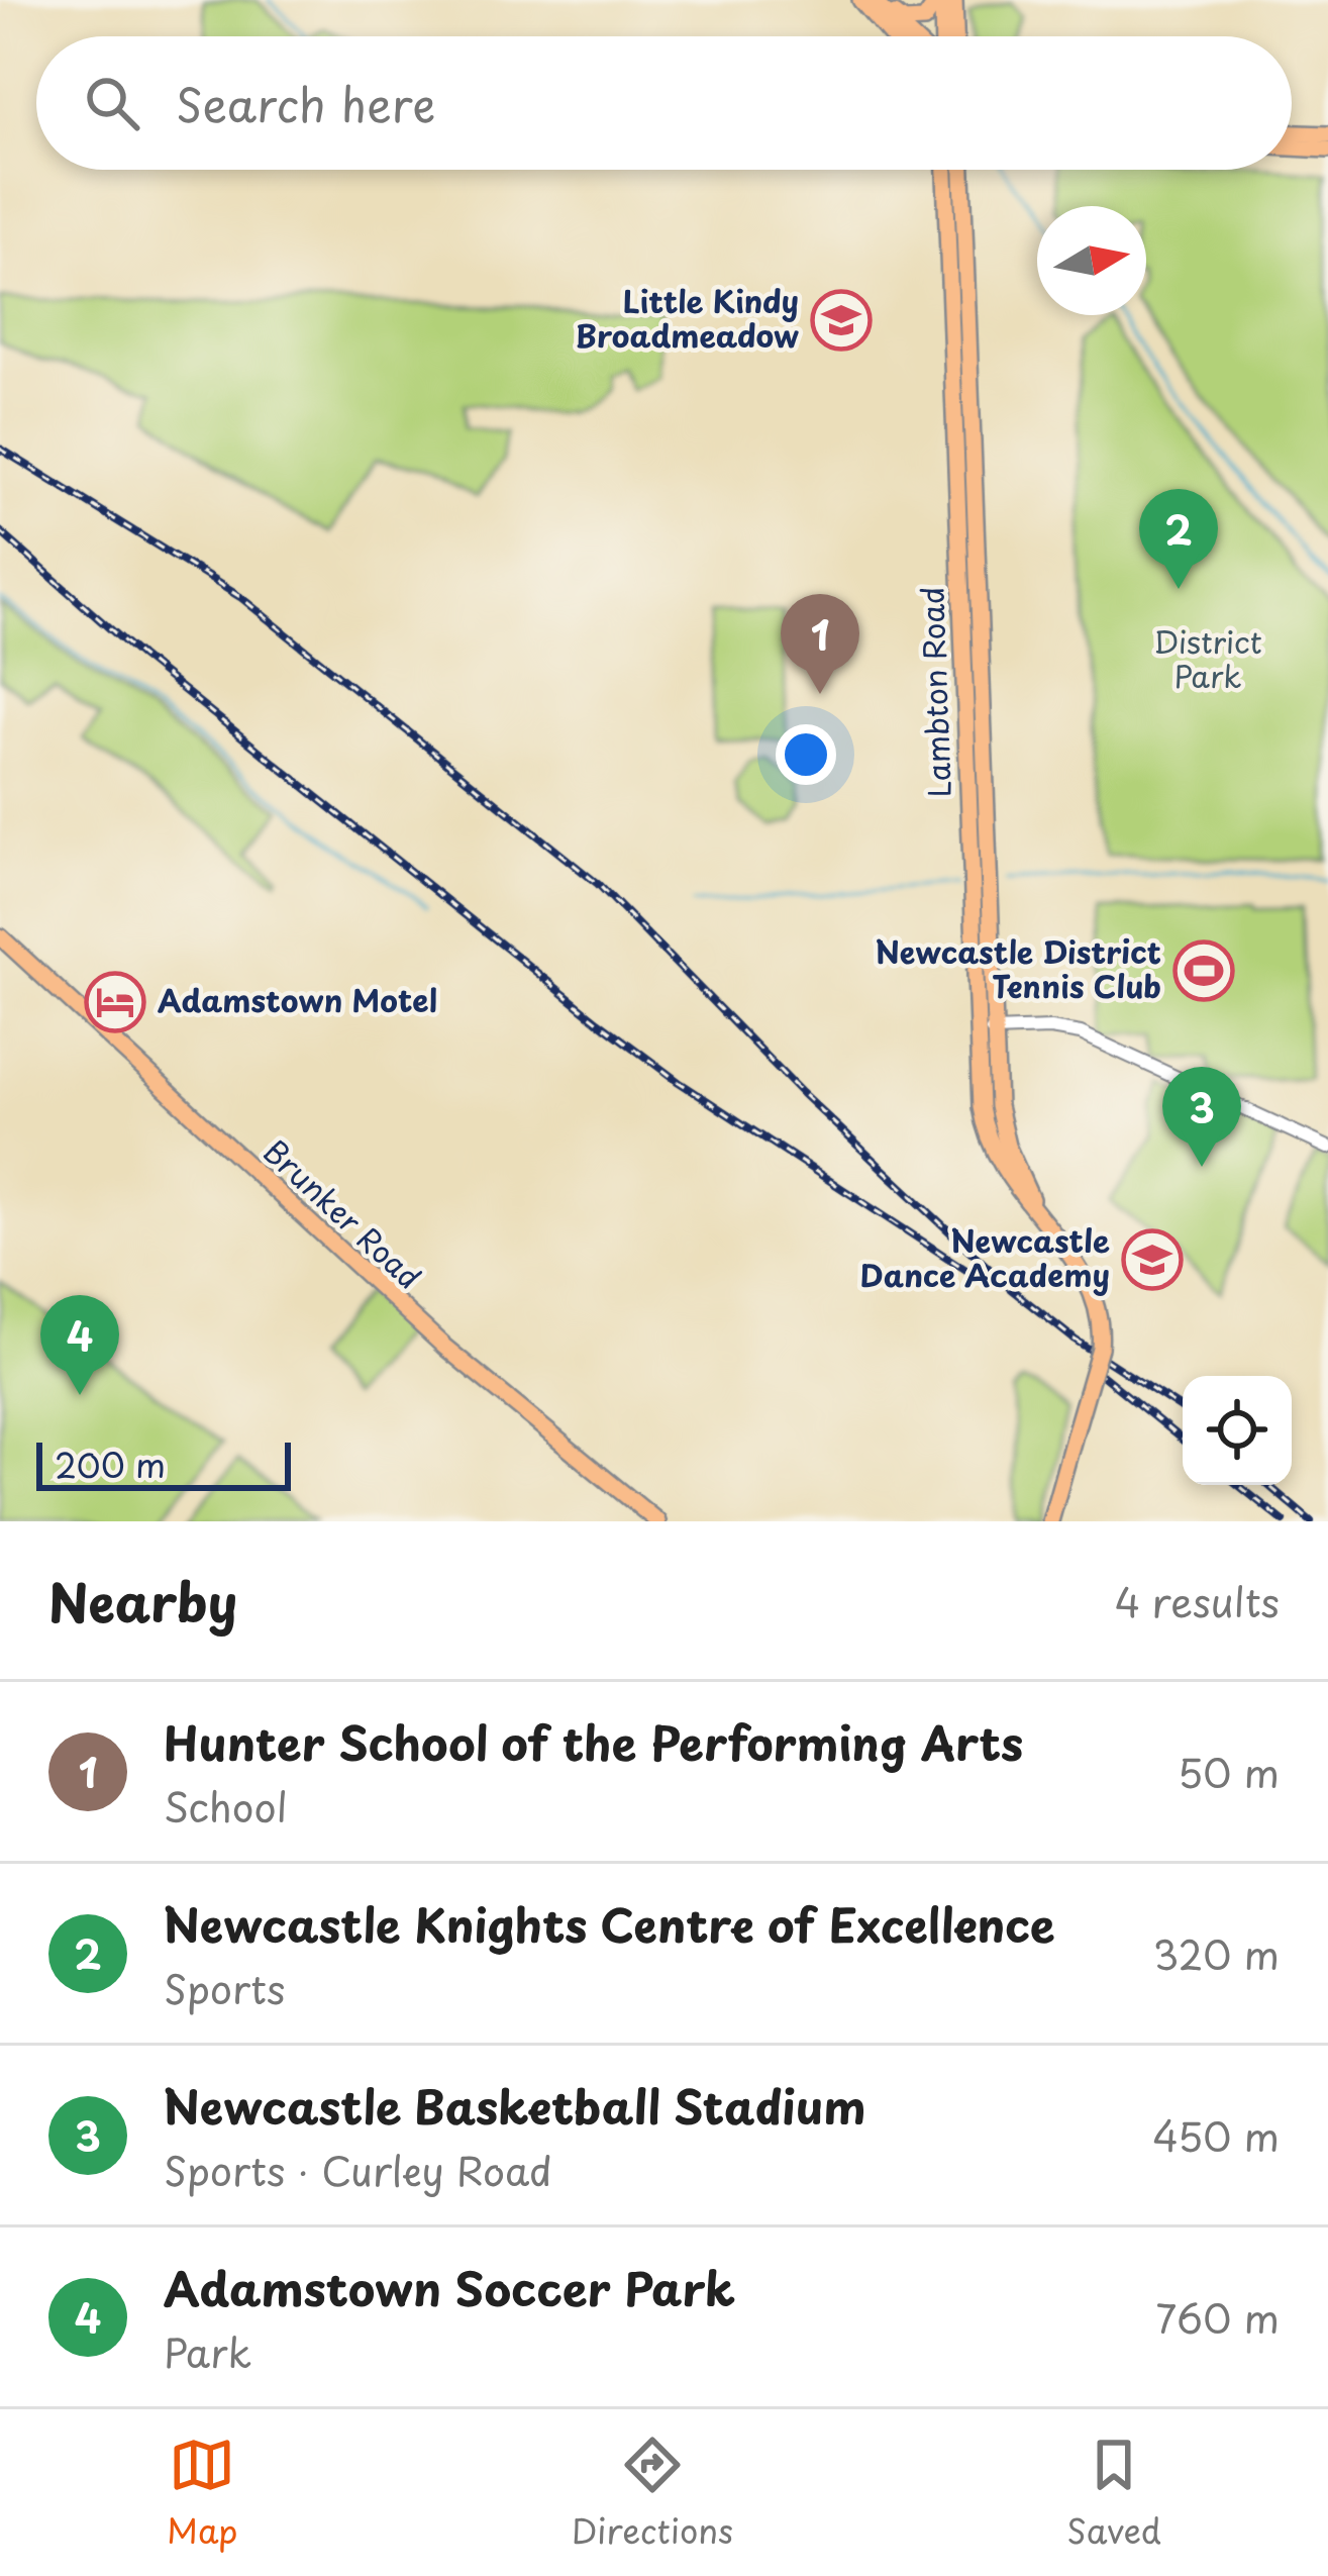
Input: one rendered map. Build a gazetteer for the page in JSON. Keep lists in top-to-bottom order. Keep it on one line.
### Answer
{"streets":{"main road":["Lambton Road","Brunker Road"]},"parks":["District Park"],"places":{"school or university":["Little Kindy Broadmeadow","Newcastle Dance Academy"],"sports":["Newcastle District Tennis Club"],"hotel":["Adamstown Motel"]},"scale_bar":"200 m","north":"right","page":{"search":"Search here","pins":["2","1","3","4"],"scale":"200 m","heading":["Nearby","4 results"],"list":[{"mark":"1","name":"Hunter School of the Performing Arts","note":"School","value":"50 m"},{"mark":"2","name":"Newcastle Knights Centre of Excellence","note":"Sports","value":"320 m"},{"mark":"3","name":"Newcastle Basketball Stadium","note":"Sports · Curley Road","value":"450 m"},{"mark":"4","name":"Adamstown Soccer Park","note":"Park","value":"760 m"}],"nav":["Map","Directions","Saved"]}}
